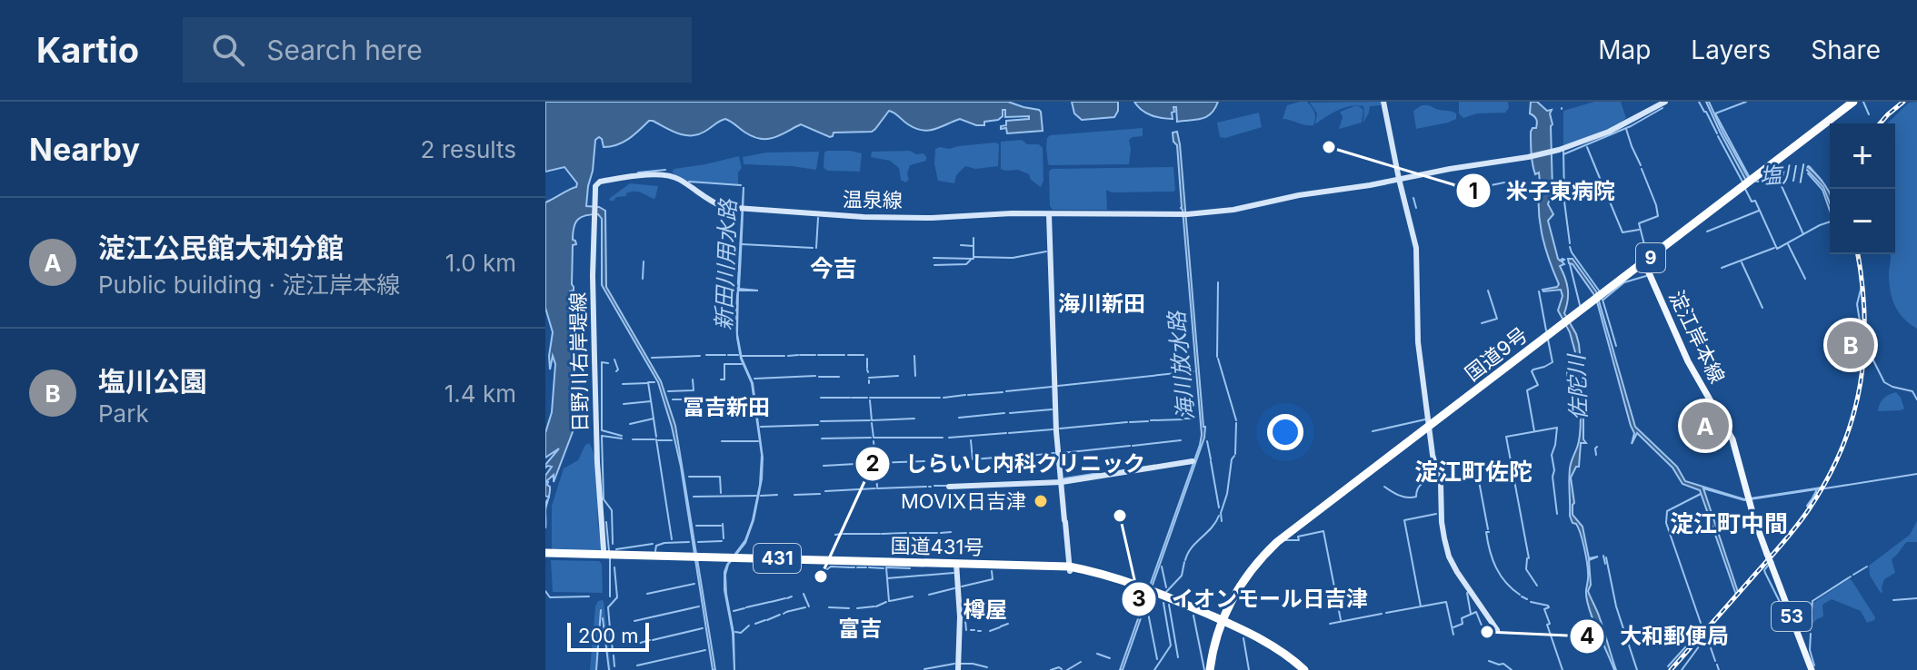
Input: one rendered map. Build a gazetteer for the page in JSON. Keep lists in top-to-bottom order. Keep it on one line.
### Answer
{"streets":{"highway":["9","国道9号","国道431号","431"],"main road":["淀江岸本線","53"],"street":["温泉線","日野川右岸堤線"]},"crossings":[["温泉線","日野川右岸堤線"],["淀江岸本線","国道9号"],["国道9号","国道431号"],["日野川右岸堤線","国道431号"]],"districts":["今吉","海川新田","冨吉新田","淀江町佐陀","淀江町中間","樽屋","富吉"],"water":["塩川","新田川用水路","海川放水路","佐陀川"],"places":["米子東病院","MOVIX日吉津","イオンモール日吉津","しらいし内科クリニック","大和郵便局"],"scale_bar":"200 m","page":{"header":"Kartio","search":"Search here","nav":["Map","Layers","Share"],"heading":["Nearby","2 results"],"map_buttons":["+","−"],"list":[{"mark":"A","name":"淀江公民館大和分館","note":"Public building · 淀江岸本線","value":"1.0 km"},{"mark":"B","name":"塩川公園","note":"Park","value":"1.4 km"}],"pins":["B","A"],"scale":"200 m"}}
